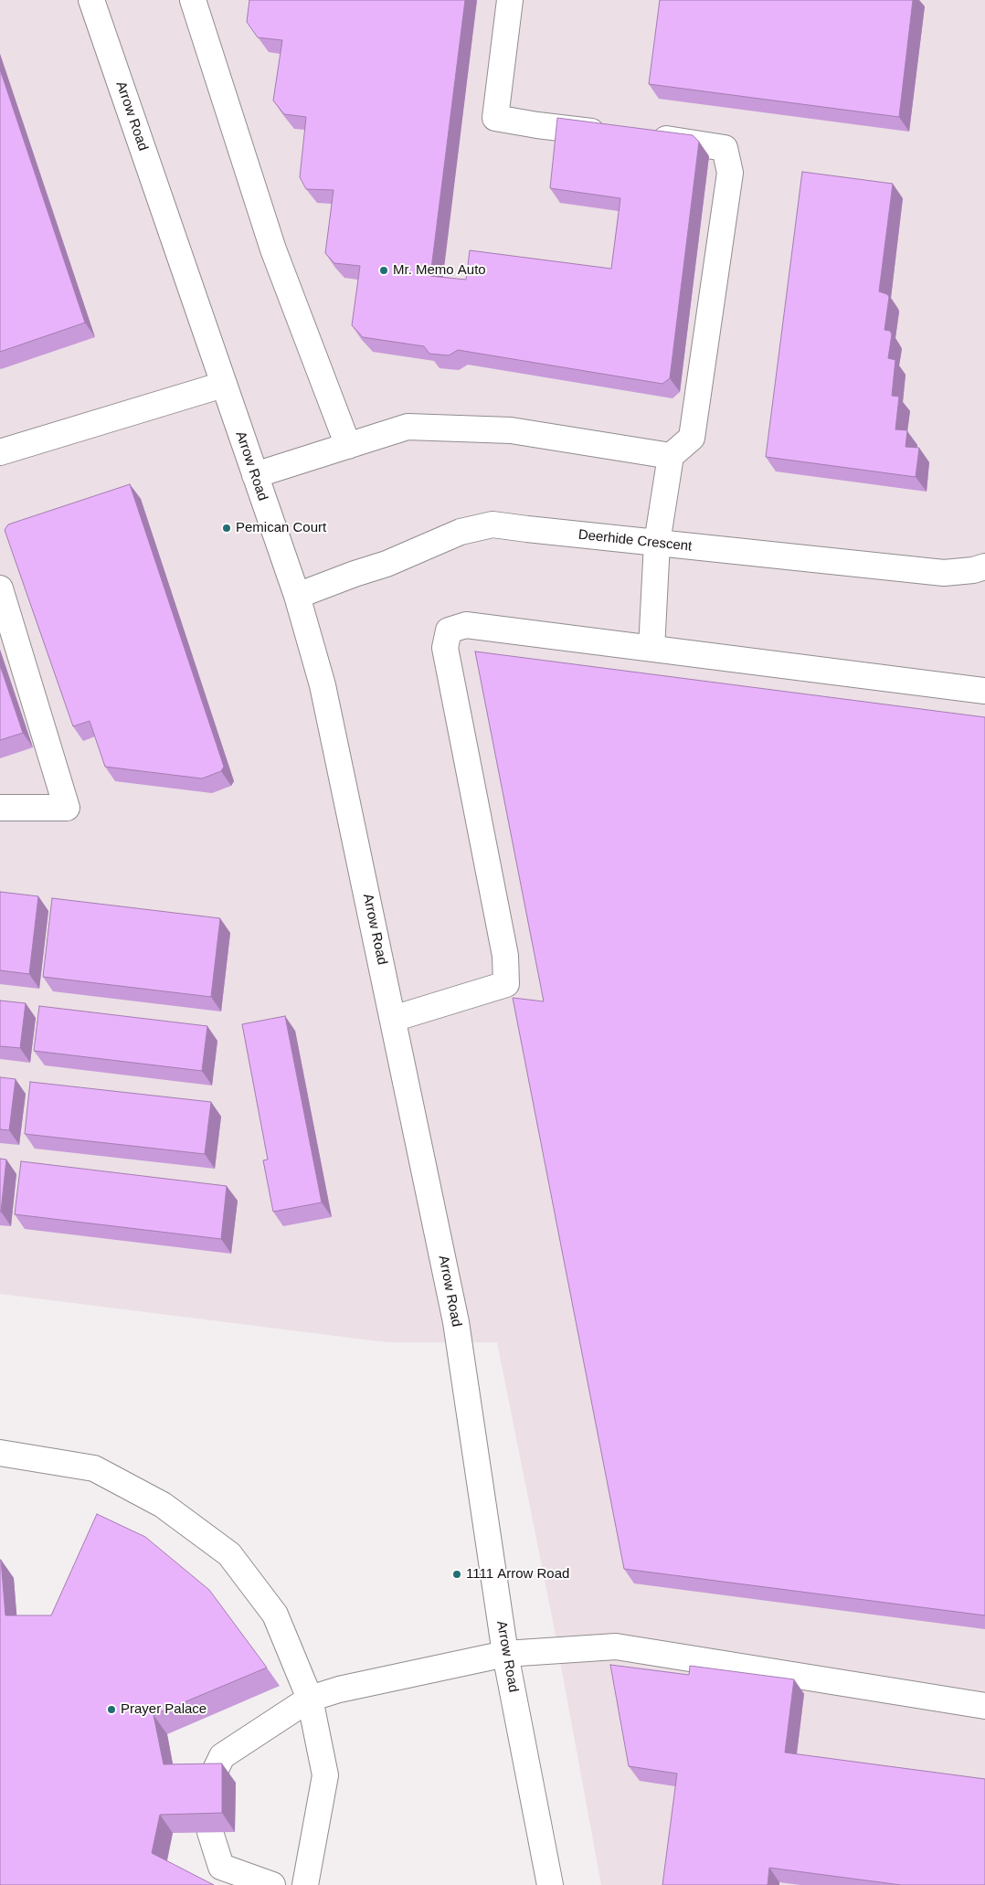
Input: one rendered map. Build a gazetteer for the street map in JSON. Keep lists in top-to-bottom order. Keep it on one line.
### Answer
{"streets":{"street":["Arrow Road","Deerhide Crescent"]},"crossings":[["Arrow Road","Deerhide Crescent"]],"places":["Mr. Memo Auto","Pemican Court","1111 Arrow Road","Prayer Palace"]}
